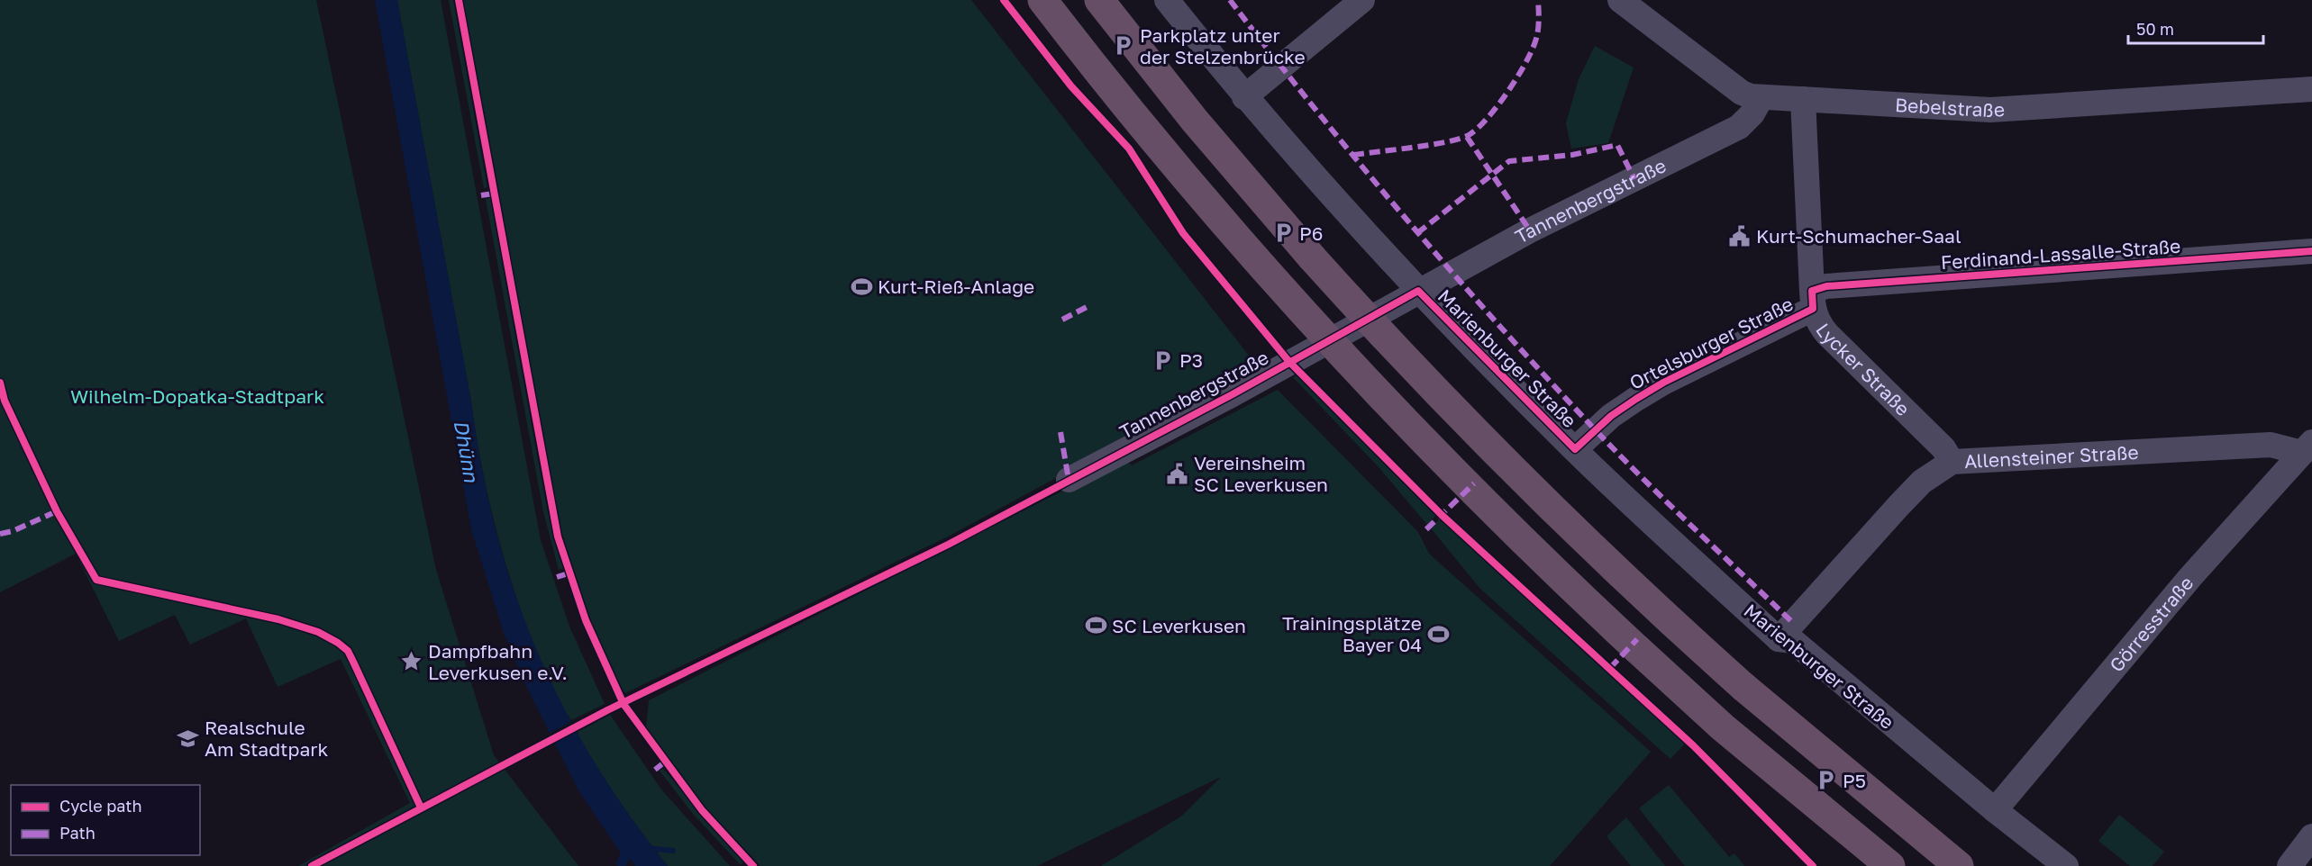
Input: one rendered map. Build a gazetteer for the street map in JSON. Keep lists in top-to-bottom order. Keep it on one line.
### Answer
{"streets":{"street":["Bebelstraße","Tannenbergstraße","Ferdinand-Lassalle-Straße","Ortelsburger Straße","Marienburger Straße","Lycker Straße","Allensteiner Straße","Görresstraße"]},"crossings":[["Bebelstraße","Tannenbergstraße"],["Bebelstraße","Lycker Straße"],["Tannenbergstraße","Marienburger Straße"],["Ferdinand-Lassalle-Straße","Ortelsburger Straße"],["Ferdinand-Lassalle-Straße","Lycker Straße"],["Ortelsburger Straße","Marienburger Straße"],["Ortelsburger Straße","Lycker Straße"],["Marienburger Straße","Allensteiner Straße"],["Marienburger Straße","Görresstraße"],["Lycker Straße","Allensteiner Straße"],["Allensteiner Straße","Görresstraße"]],"water":["Dhünn"],"parks":["Wilhelm-Dopatka-Stadtpark"],"places":{"parking":["Parkplatz unter der Stelzenbrücke","P6","P3","P5"],"public building":["Kurt-Schumacher-Saal","Vereinsheim SC Leverkusen"],"sports":["Kurt-Rieß-Anlage","SC Leverkusen","Trainingsplätze Bayer 04"],"place":["Dampfbahn Leverkusen e.V."],"school or university":["Realschule Am Stadtpark"]},"legend":["Cycle path","Path"],"scale_bar":"50 m"}
